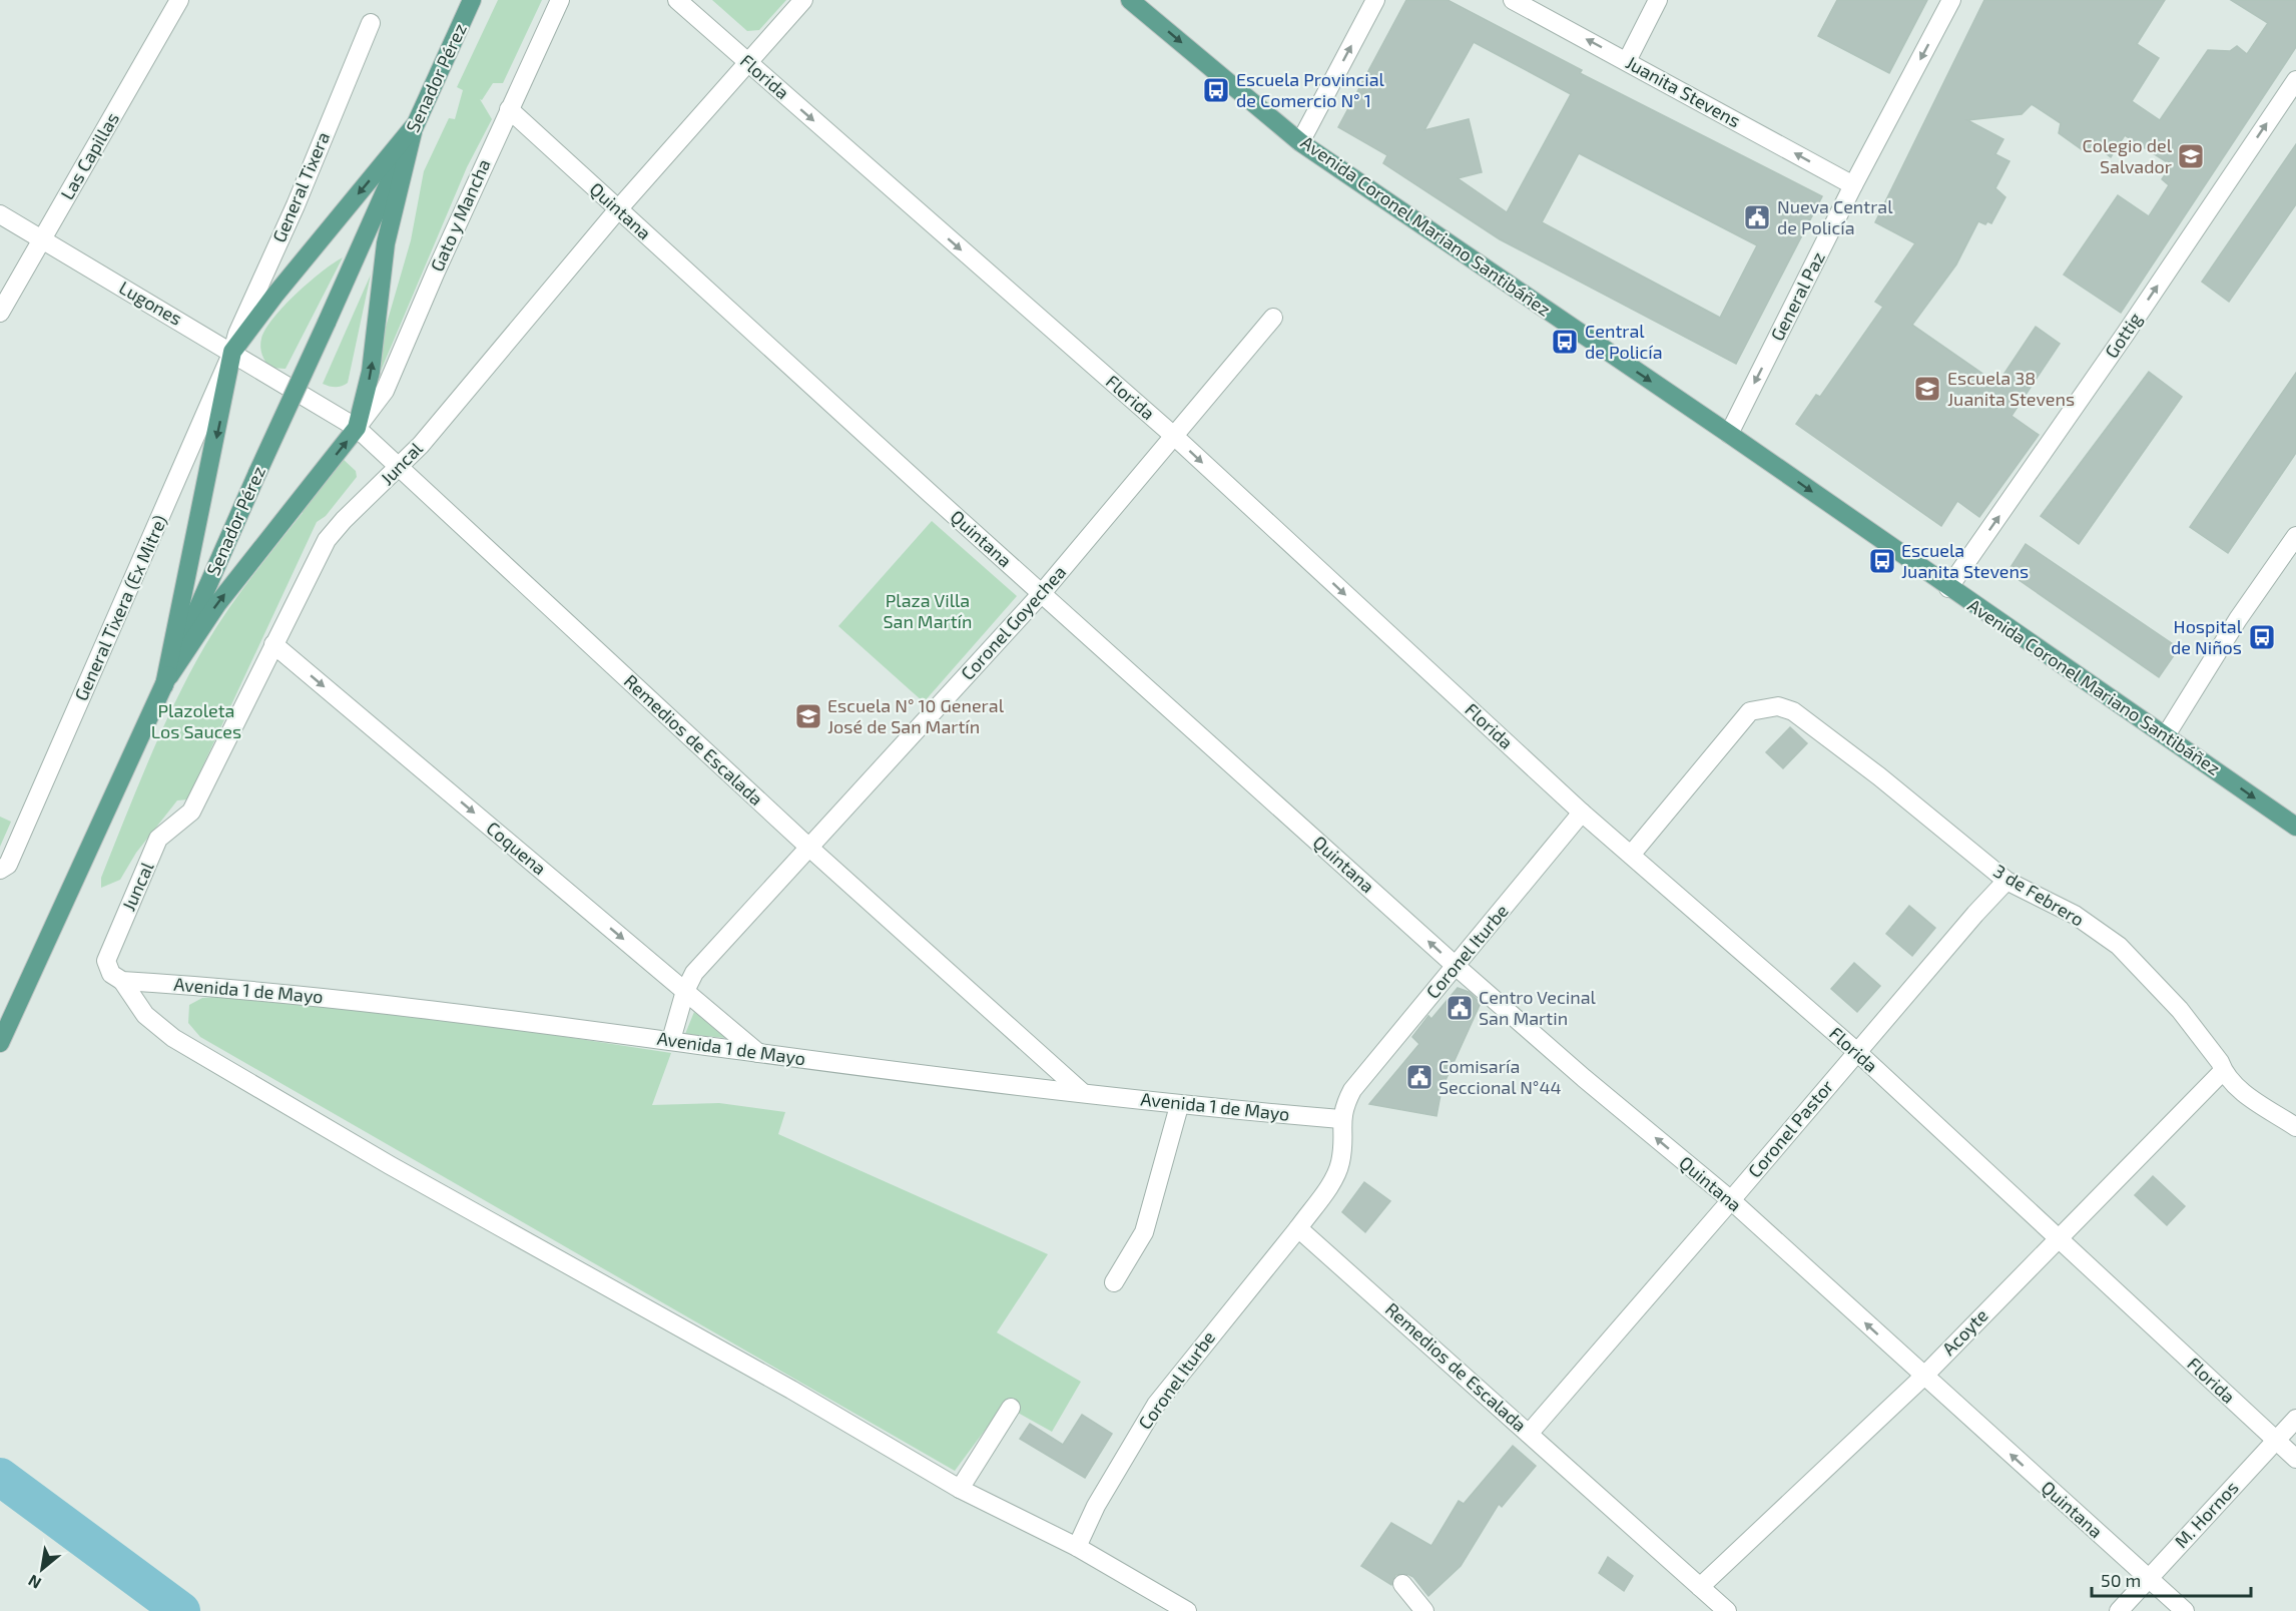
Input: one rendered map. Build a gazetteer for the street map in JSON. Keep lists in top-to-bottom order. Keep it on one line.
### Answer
{"streets":{"main road":["Senador Pérez","Avenida Coronel Mariano Santibáñez"],"street":["Florida","Juanita Stevens","Las Capillas","General Tixera","Quintana","Gato y Mancha","General Paz","Lugones","Gottig","Juncal","General Tixera (Ex Mitre)","Coronel Goyechea","Remedios de Escalada","Coquena","3 de Febrero","Coronel Iturbe","Avenida 1 de Mayo","Coronel Pastor","Acoyte","M. Hornos"]},"crossings":[["Florida","Juncal"],["Florida","Coronel Goyechea"],["Florida","3 de Febrero"],["Florida","Coronel Iturbe"],["Florida","Coronel Pastor"],["Florida","Acoyte"],["Florida","M. Hornos"],["Juanita Stevens","General Paz"],["Las Capillas","Lugones"],["General Tixera","Lugones"],["General Tixera","General Tixera (Ex Mitre)"],["Quintana","Gato y Mancha"],["Quintana","Juncal"],["Quintana","Coronel Goyechea"],["Quintana","Coronel Iturbe"],["Quintana","Coronel Pastor"],["Quintana","Acoyte"],["Quintana","M. Hornos"],["Gato y Mancha","Remedios de Escalada"],["Avenida Coronel Mariano Santibáñez","General Paz"],["Avenida Coronel Mariano Santibáñez","Gottig"],["Lugones","General Tixera (Ex Mitre)"],["Lugones","Remedios de Escalada"],["Juncal","Remedios de Escalada"],["Juncal","Coquena"],["Juncal","Avenida 1 de Mayo"],["Coronel Goyechea","Remedios de Escalada"],["Coronel Goyechea","Coquena"],["Coronel Goyechea","Avenida 1 de Mayo"],["Remedios de Escalada","Coronel Iturbe"],["Remedios de Escalada","Avenida 1 de Mayo"],["Remedios de Escalada","Coronel Pastor"],["Remedios de Escalada","Acoyte"],["Coquena","Avenida 1 de Mayo"],["3 de Febrero","Coronel Pastor"],["3 de Febrero","Acoyte"],["Coronel Iturbe","Avenida 1 de Mayo"]],"one_way":["Florida","Juanita Stevens","Quintana","Avenida Coronel Mariano Santibáñez","General Paz","Gottig","Coquena"],"parks":["Plaza Villa San Martín","Plazoleta Los Sauces"],"places":{"bus stop":["Escuela Provincial de Comercio N° 1","Central de Policía","Escuela Juanita Stevens","Hospital de Niños"],"school or university":["Colegio del Salvador","Escuela 38 Juanita Stevens","Escuela N° 10 General José de San Martín"],"public building":["Nueva Central de Policía","Centro Vecinal San Martin","Comisaría Seccional N°44"]},"scale_bar":"50 m","north":"bottom left"}
